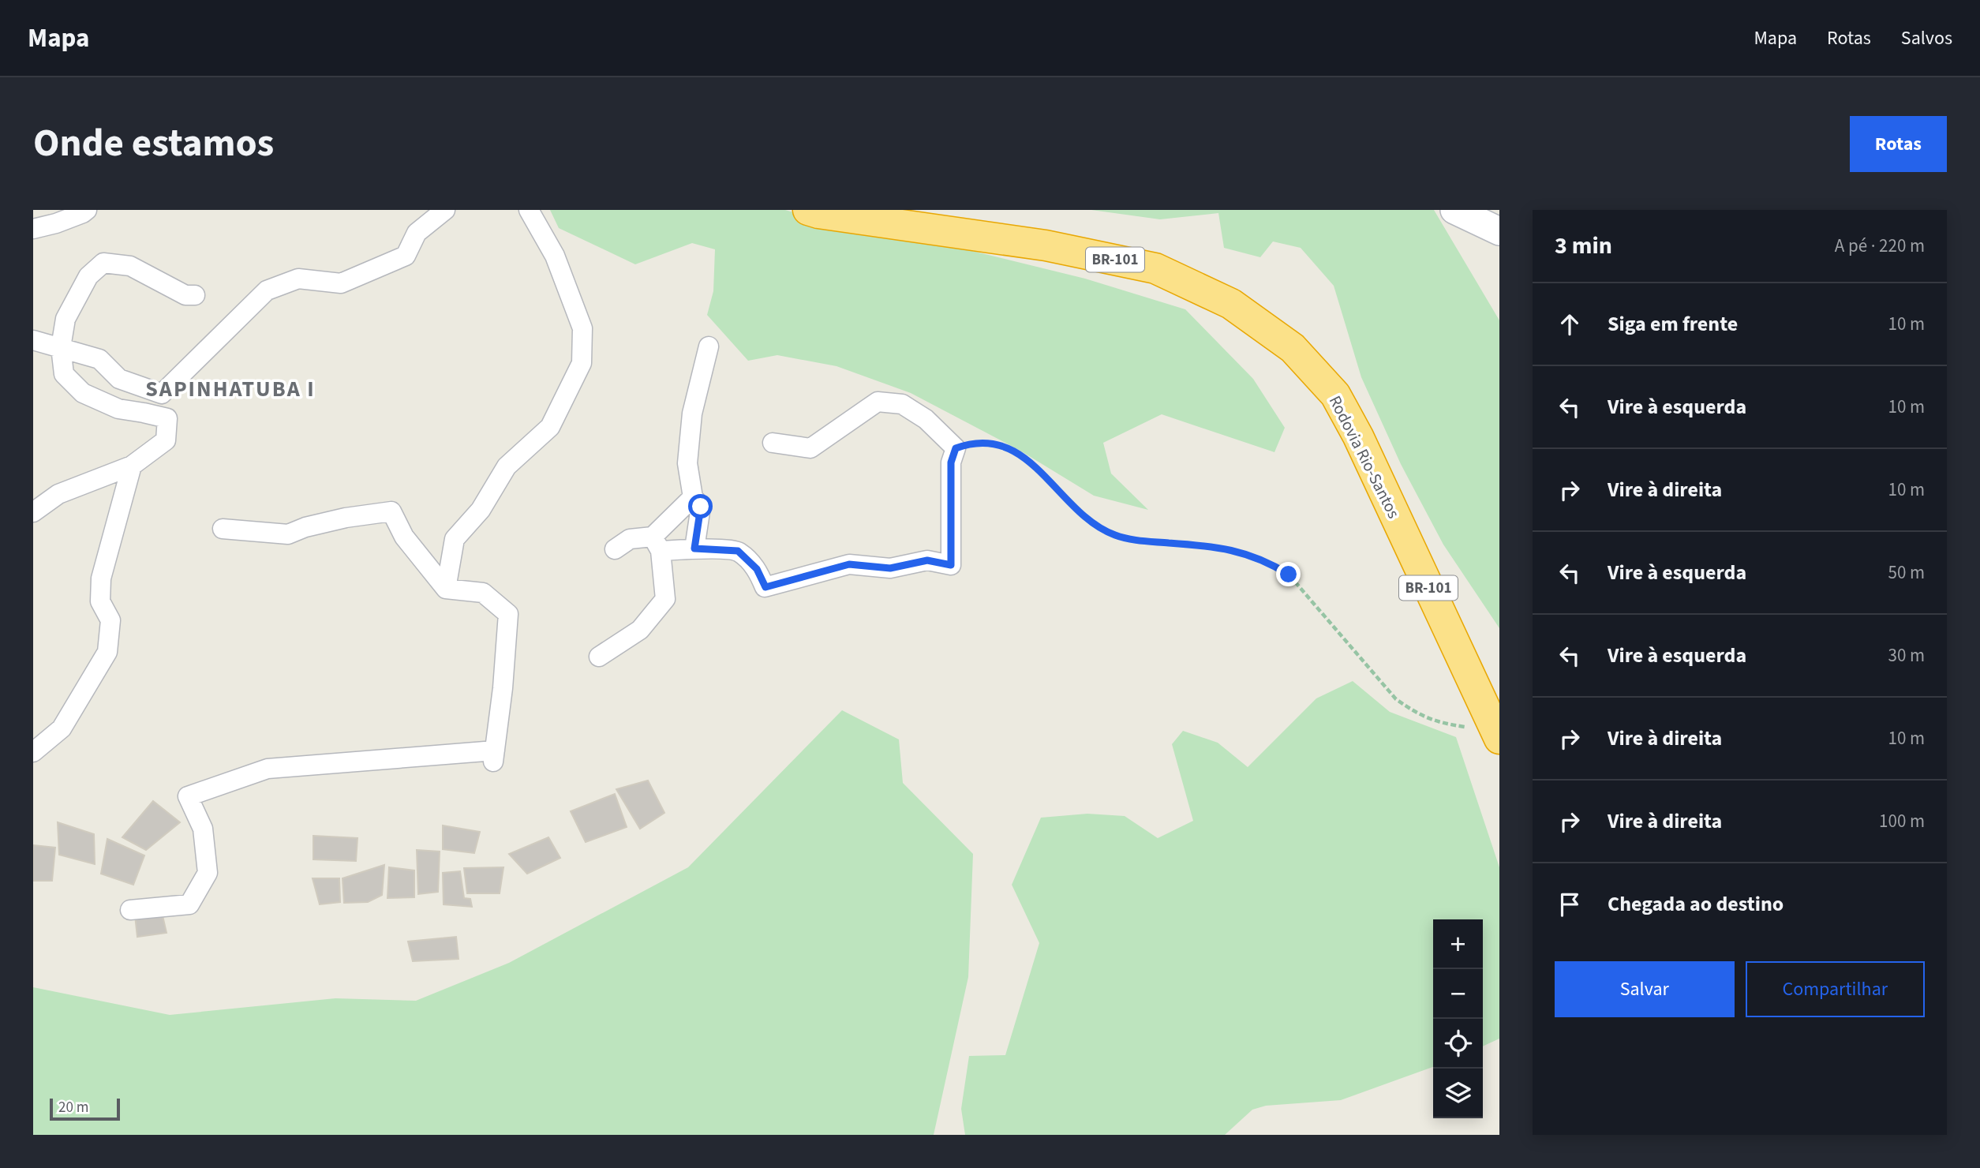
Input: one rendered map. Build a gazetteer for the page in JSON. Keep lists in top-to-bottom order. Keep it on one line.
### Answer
{"streets":{"highway":["BR-101","Rodovia Rio-Santos"]},"districts":["SAPINHATUBA I"],"scale_bar":"20 m","page":{"header":"Mapa","nav":["Mapa","Rotas","Salvos"],"title":"Onde estamos","buttons":["Rotas",["Salvar","Compartilhar"]],"heading":["3 min","A pé · 220 m"],"list":[["Siga em frente","10 m"],["Vire à esquerda","10 m"],["Vire à direita","10 m"],["Vire à esquerda","50 m"],["Vire à esquerda","30 m"],["Vire à direita","10 m"],["Vire à direita","100 m"],"Chegada ao destino"],"map_buttons":["+","−"],"scale":"20 m"}}
